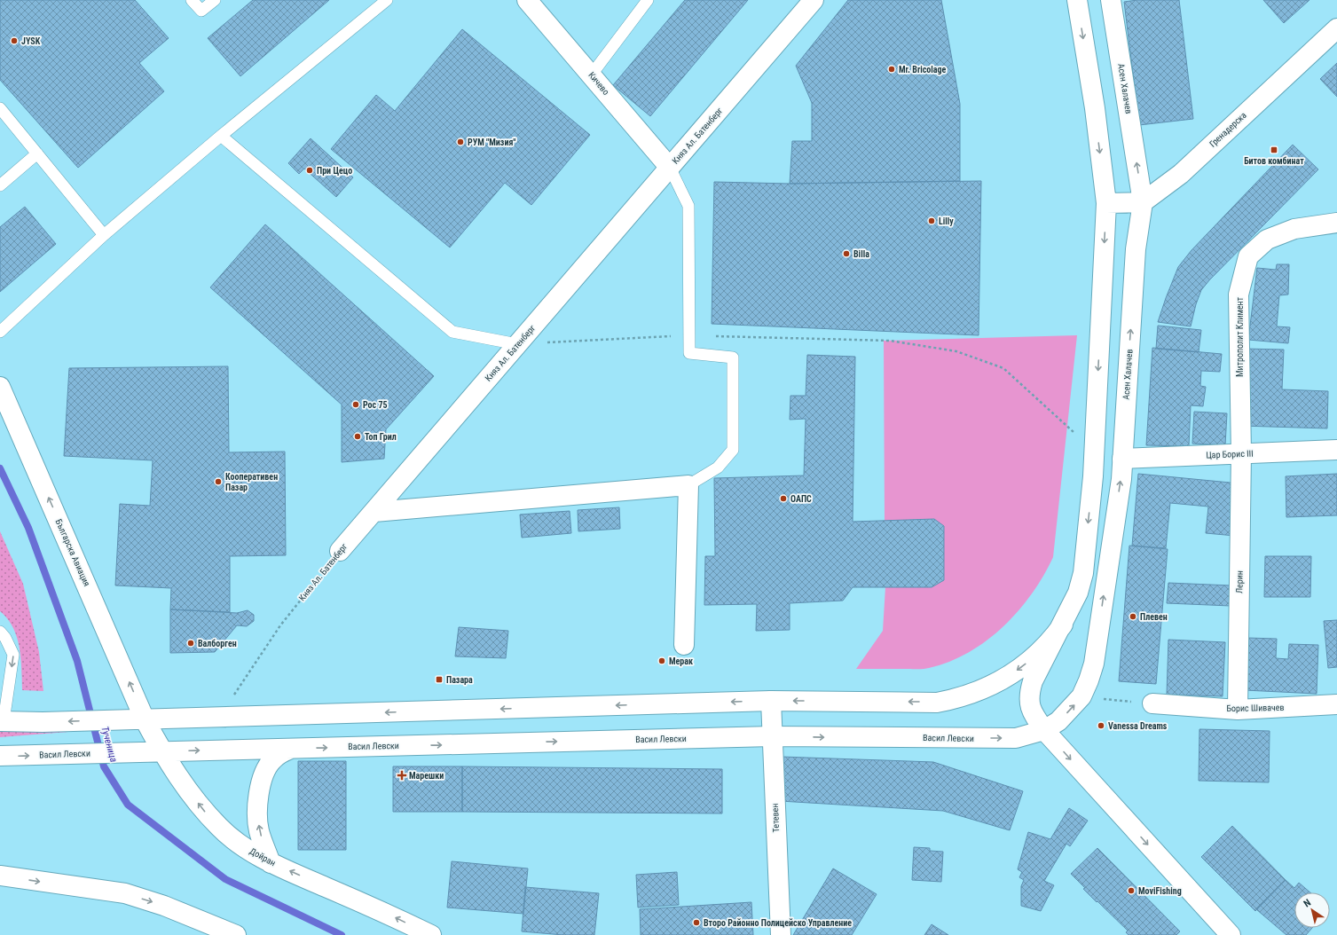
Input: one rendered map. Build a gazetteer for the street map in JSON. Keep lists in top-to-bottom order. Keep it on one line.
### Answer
{"streets":{"street":["Кичево","Асен Халачев","Гренадерска","Княз Ал. Батенберг","Митрополит Климент","Цар Борис III","Българска Авиация","Лерин","Борис Шивачев","Васил Левски","Тетевен","Дойран"]},"crossings":[["Кичево","Княз Ал. Батенберг"],["Асен Халачев","Гренадерска"],["Асен Халачев","Цар Борис III"],["Асен Халачев","Васил Левски"],["Митрополит Климент","Цар Борис III"],["Митрополит Климент","Лерин"],["Цар Борис III","Лерин"],["Българска Авиация","Дойран"],["Лерин","Борис Шивачев"],["Васил Левски","Тетевен"],["Васил Левски","Дойран"]],"one_way":["Българска Авиация"],"water":["Тученица"],"places":{"other":["JYSK","Mr. Bricolage","РУМ \"Мизия\"","При Цецо","Lilly","Billa","Рос 75","Топ Грил","Кооперативен Пазар","ОАПС","Плевен","Валборген","Мерак","Vanessa Dreams","MoviFishing","Второ Районно Полицейско Управление"],"transit":["Битов комбинат","Пазара"],"health":["Марешки"]},"north":"top left"}
